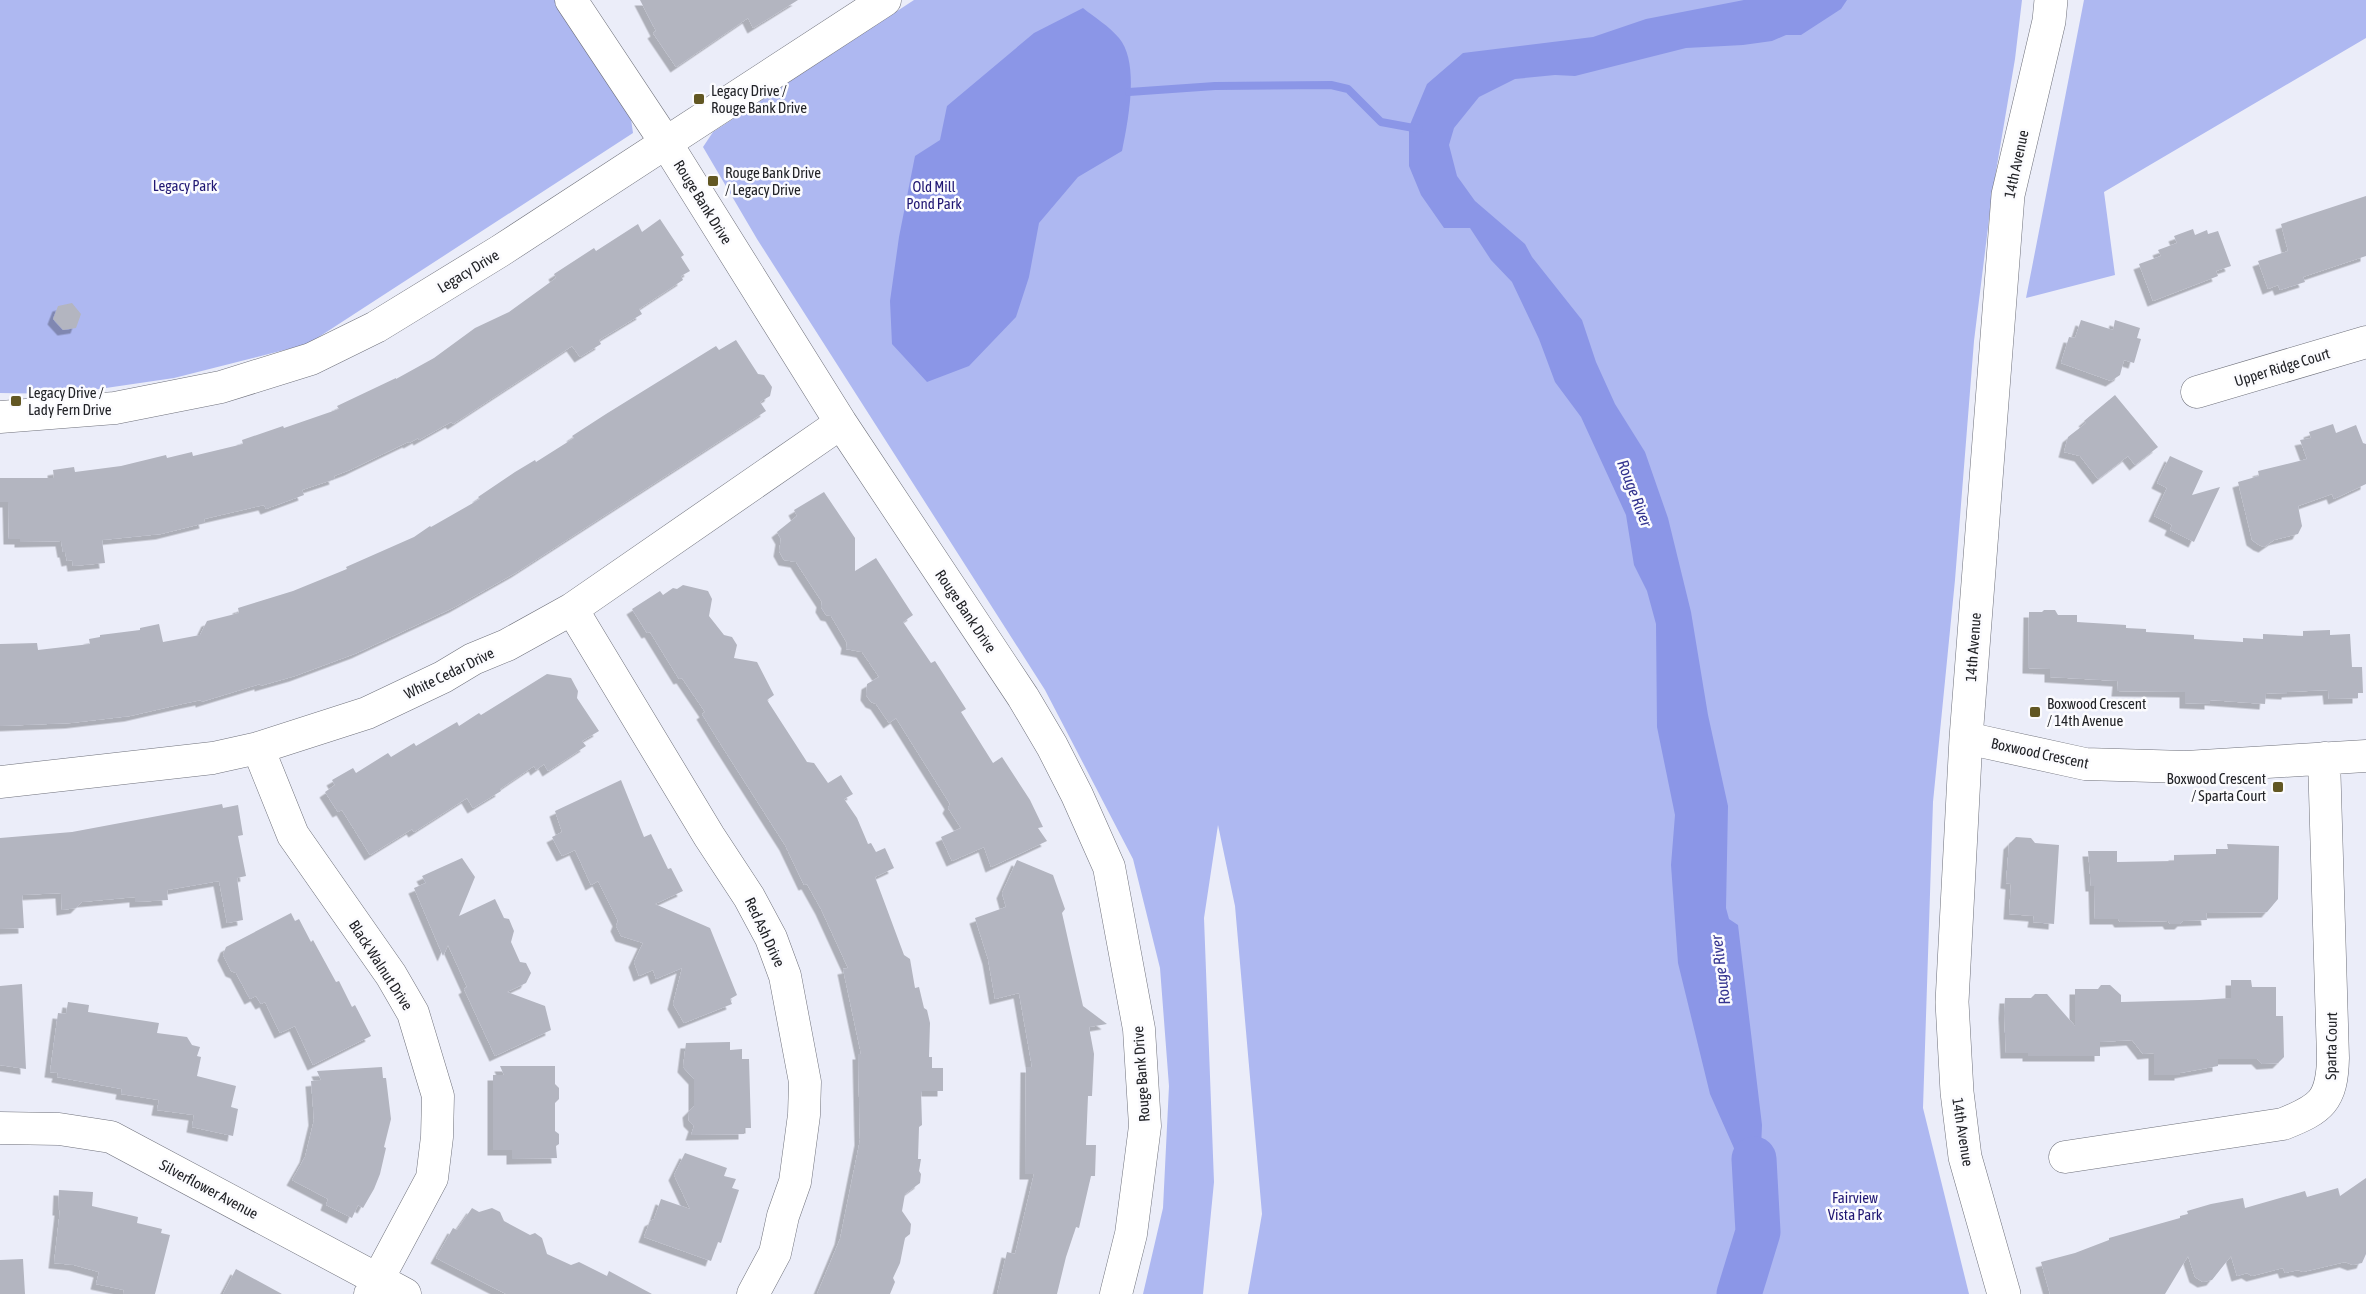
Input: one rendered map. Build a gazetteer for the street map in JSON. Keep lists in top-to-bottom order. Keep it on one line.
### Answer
{"streets":{"main road":["14th Avenue"],"street":["Rouge Bank Drive","Legacy Drive","Upper Ridge Court","White Cedar Drive","Boxwood Crescent","Red Ash Drive","Black Walnut Drive","Sparta Court","Silverflower Avenue"]},"crossings":[["14th Avenue","Boxwood Crescent"],["Rouge Bank Drive","Legacy Drive"],["Rouge Bank Drive","White Cedar Drive"],["White Cedar Drive","Red Ash Drive"],["White Cedar Drive","Black Walnut Drive"],["Boxwood Crescent","Sparta Court"],["Black Walnut Drive","Silverflower Avenue"]],"water":["Rouge River"],"parks":["Legacy Park","Old Mill Pond Park","Fairview Vista Park"],"places":{"transit":["Legacy Drive / Rouge Bank Drive","Rouge Bank Drive / Legacy Drive","Legacy Drive / Lady Fern Drive","Boxwood Crescent / 14th Avenue","Boxwood Crescent / Sparta Court"]}}
